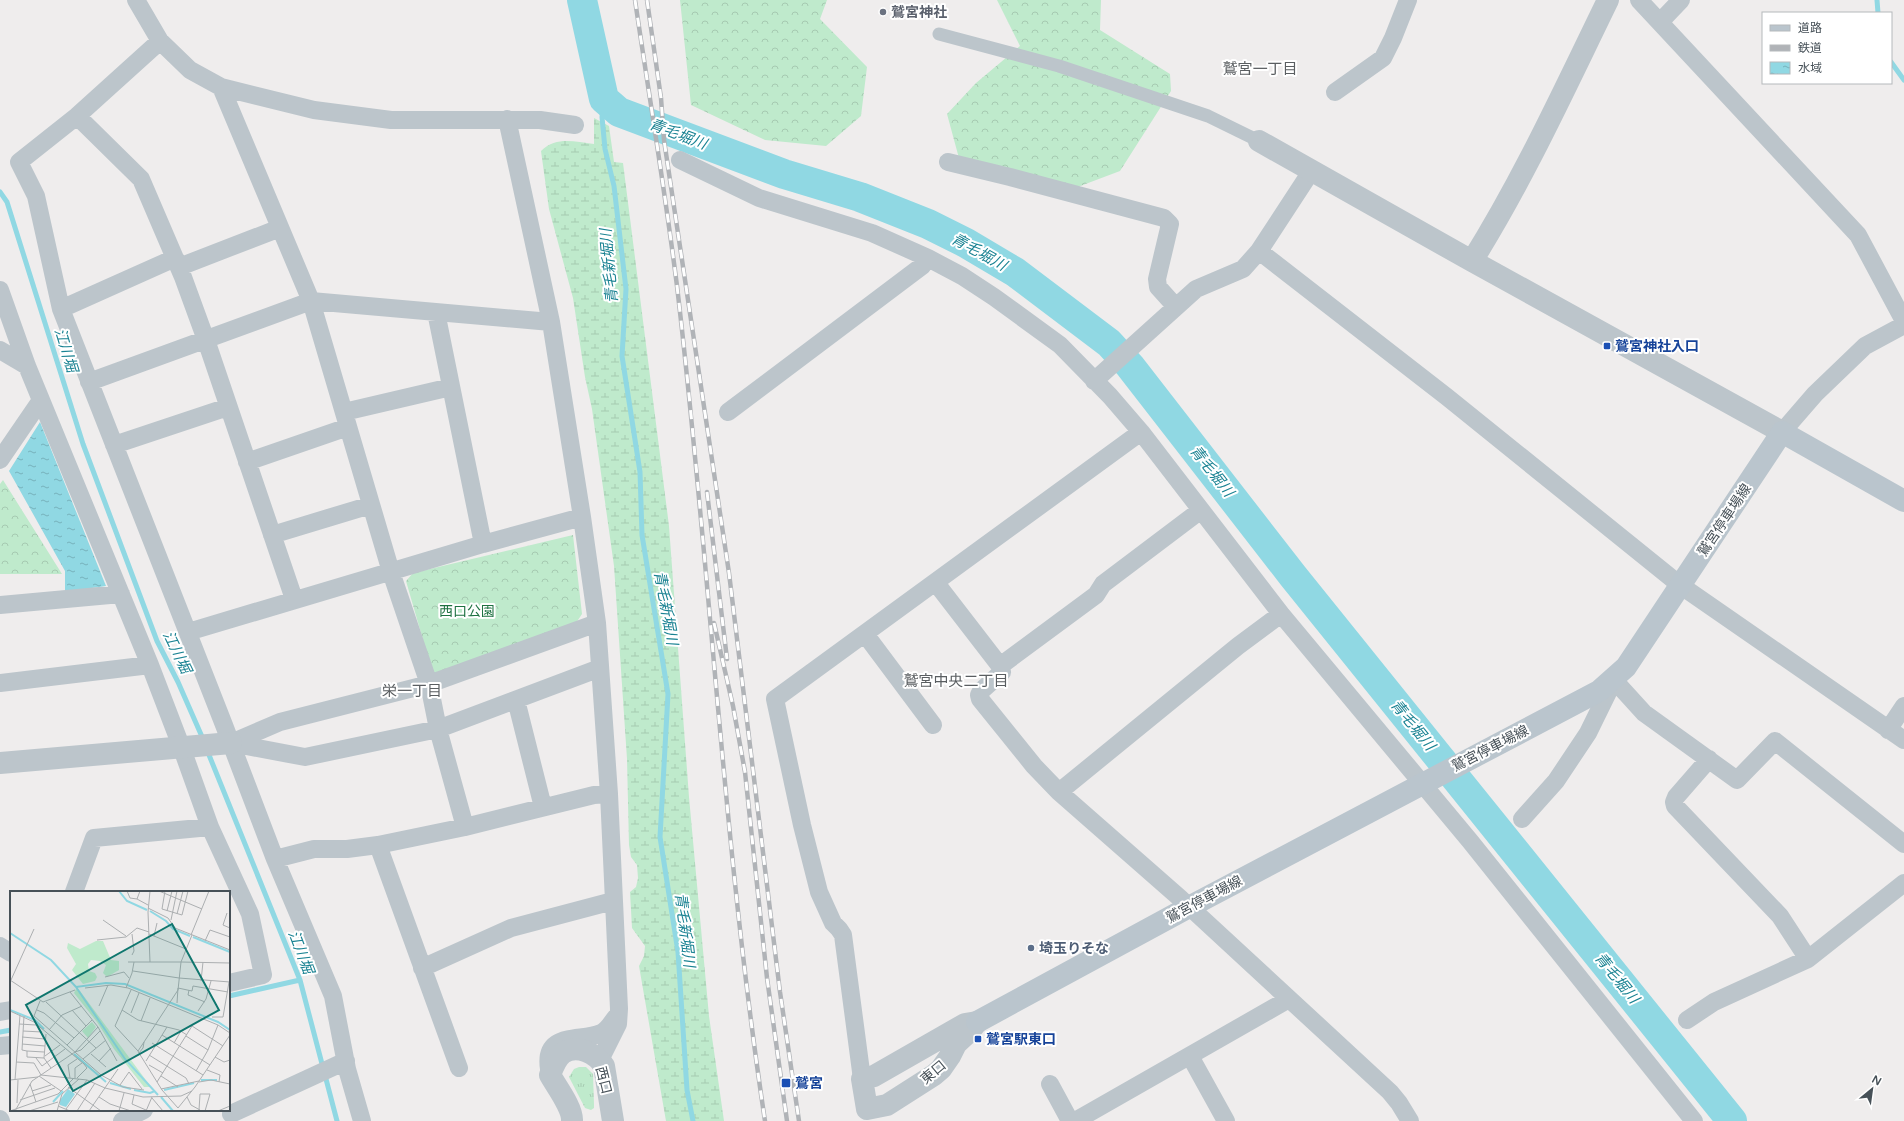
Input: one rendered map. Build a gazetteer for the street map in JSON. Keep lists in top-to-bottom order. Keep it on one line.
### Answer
{"streets":{"main road":["鷲宮停車場線"],"street":["東口","西口"]},"crossings":[["鷲宮停車場線","東口"]],"districts":["鷲宮一丁目","鷲宮中央二丁目","栄一丁目"],"water":["青毛堀川","青毛新堀川","江川堀"],"parks":["西口公園"],"places":{"other":["鷲宮神社","埼玉りそな"],"transit":["鷲宮神社入口","鷲宮駅東口","鷲宮"]},"legend":["道路","鉄道","水域"],"north":"top right"}
